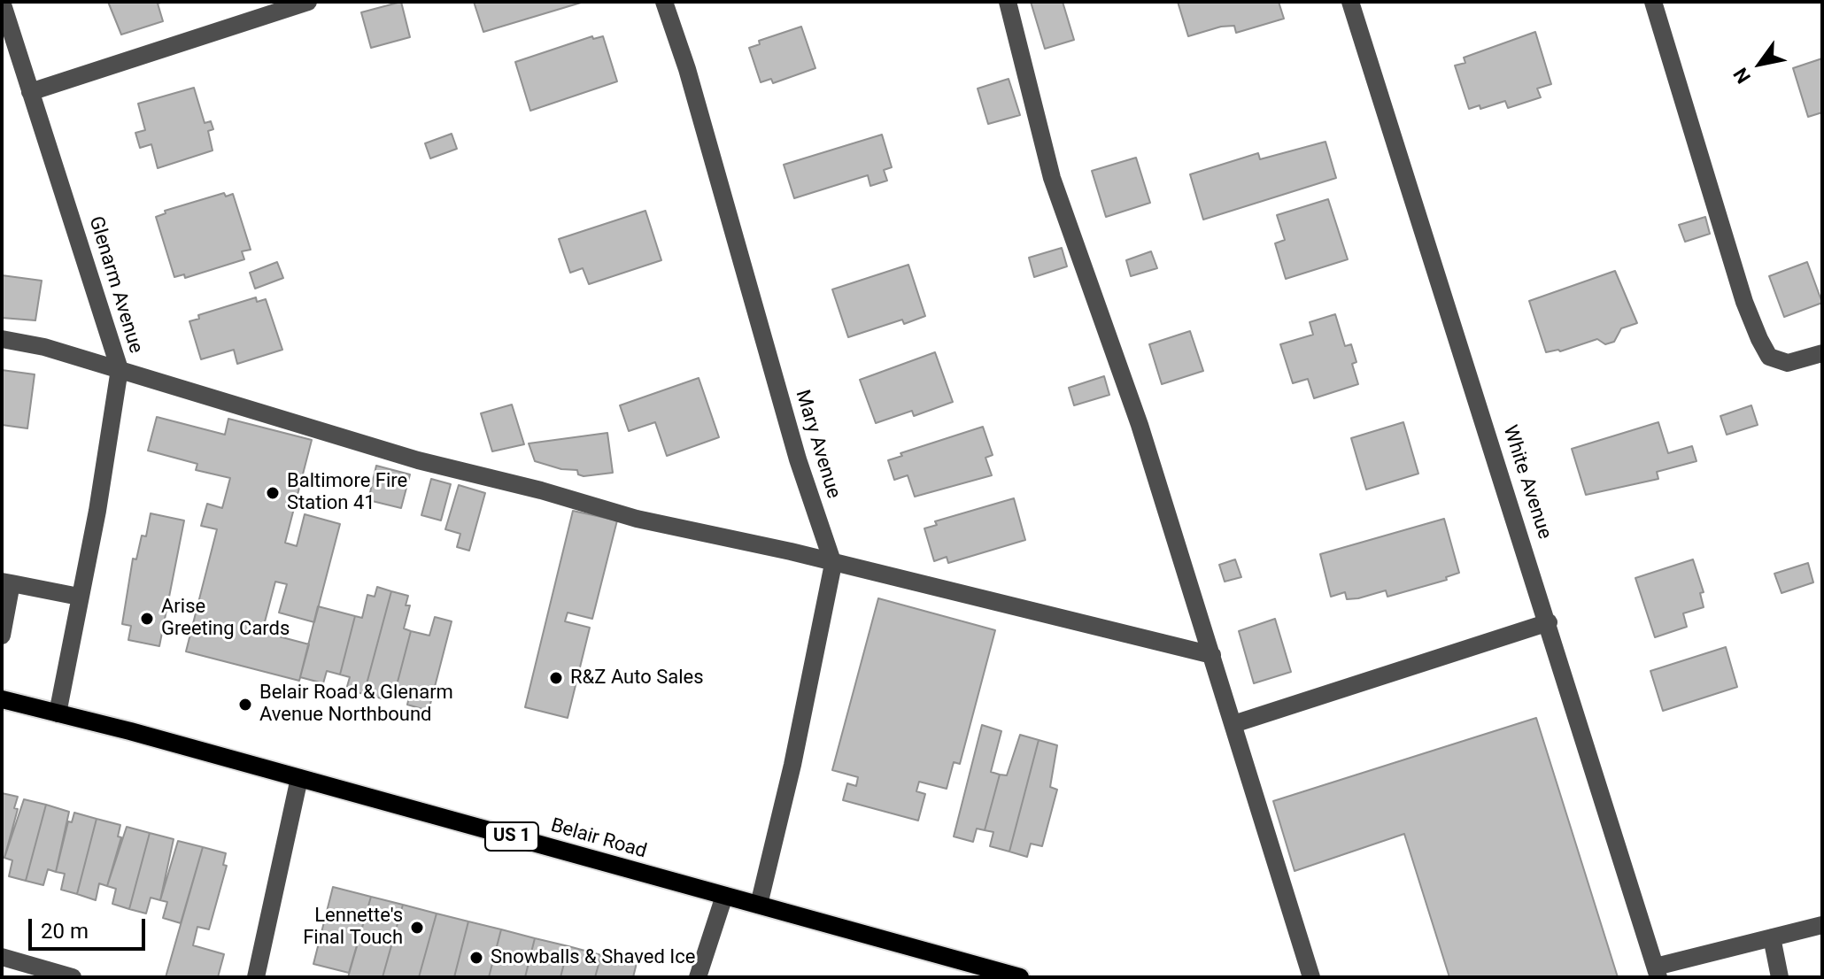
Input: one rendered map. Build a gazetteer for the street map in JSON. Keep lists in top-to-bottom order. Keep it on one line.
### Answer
{"streets":{"main road":["US 1","Belair Road"],"street":["Glenarm Avenue","Mary Avenue","White Avenue"]},"crossings":[["Glenarm Avenue","Belair Road"]],"places":["Baltimore Fire Station 41","Arise Greeting Cards","R&Z Auto Sales","Belair Road & Glenarm Avenue Northbound","Lennette's Final Touch","Snowballs & Shaved Ice"],"scale_bar":"20 m","north":"bottom left"}
